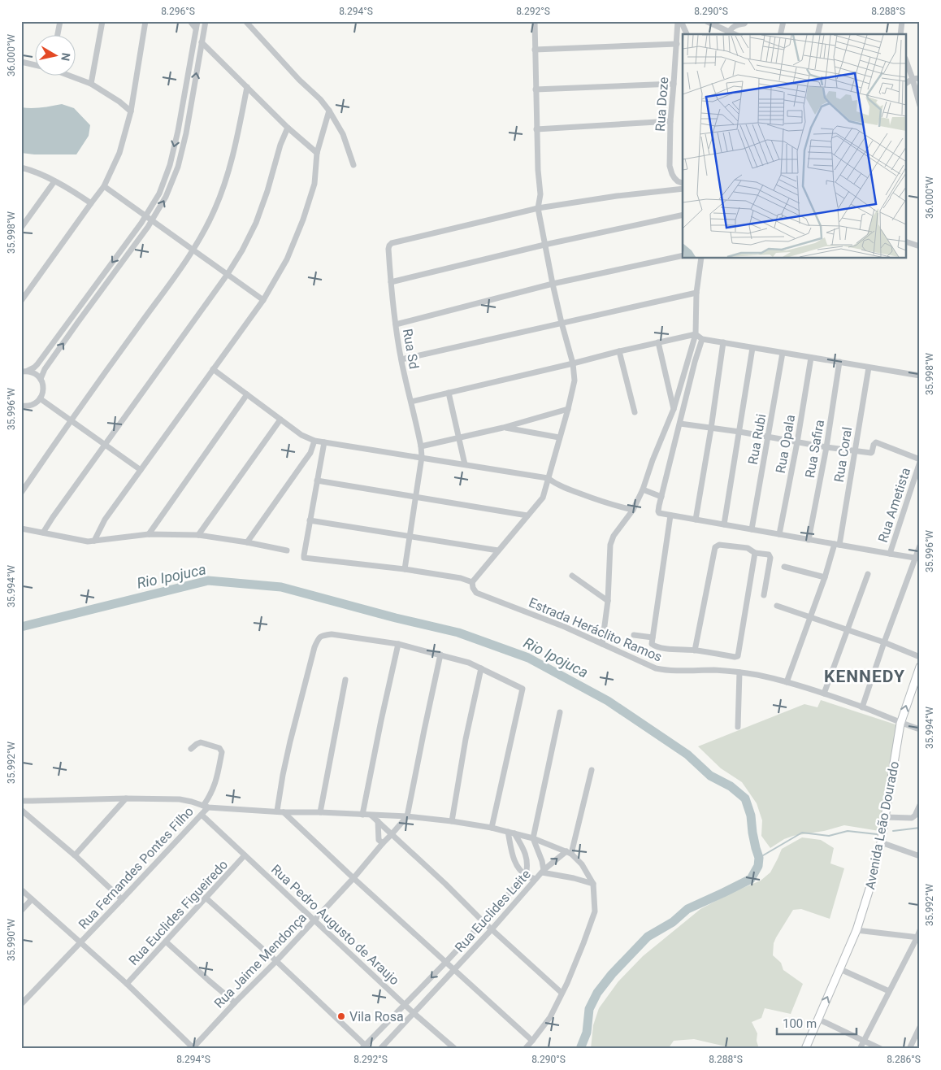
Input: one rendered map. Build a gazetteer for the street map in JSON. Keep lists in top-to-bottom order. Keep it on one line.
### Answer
{"streets":{"main road":["Avenida Leão Dourado"],"street":["Rua Doze","Rua Sd","Rua Rubi","Rua Opala","Rua Safira","Rua Coral","Rua Ametista","Estrada Heráclito Ramos","Rua Fernandes Pontes Filho","Rua Euclides Leite","Rua Euclides Figueiredo","Rua Pedro Augusto de Araujo","Rua Jaime Mendonça"]},"crossings":[["Rua Coral","Estrada Heráclito Ramos"],["Estrada Heráclito Ramos","Avenida Leão Dourado"],["Rua Fernandes Pontes Filho","Rua Pedro Augusto de Araujo"],["Rua Euclides Leite","Rua Pedro Augusto de Araujo"],["Rua Euclides Figueiredo","Rua Pedro Augusto de Araujo"],["Rua Pedro Augusto de Araujo","Rua Jaime Mendonça"]],"districts":["KENNEDY"],"water":["Rio Ipojuca"],"places":["Vila Rosa"],"scale_bar":"100 m","north":"right","coordinates":["8.296°S","8.294°S","8.292°S","8.290°S","8.288°S","36.000°W","35.998°W","35.996°W","35.994°W","35.992°W","35.990°W","8.286°S"]}
